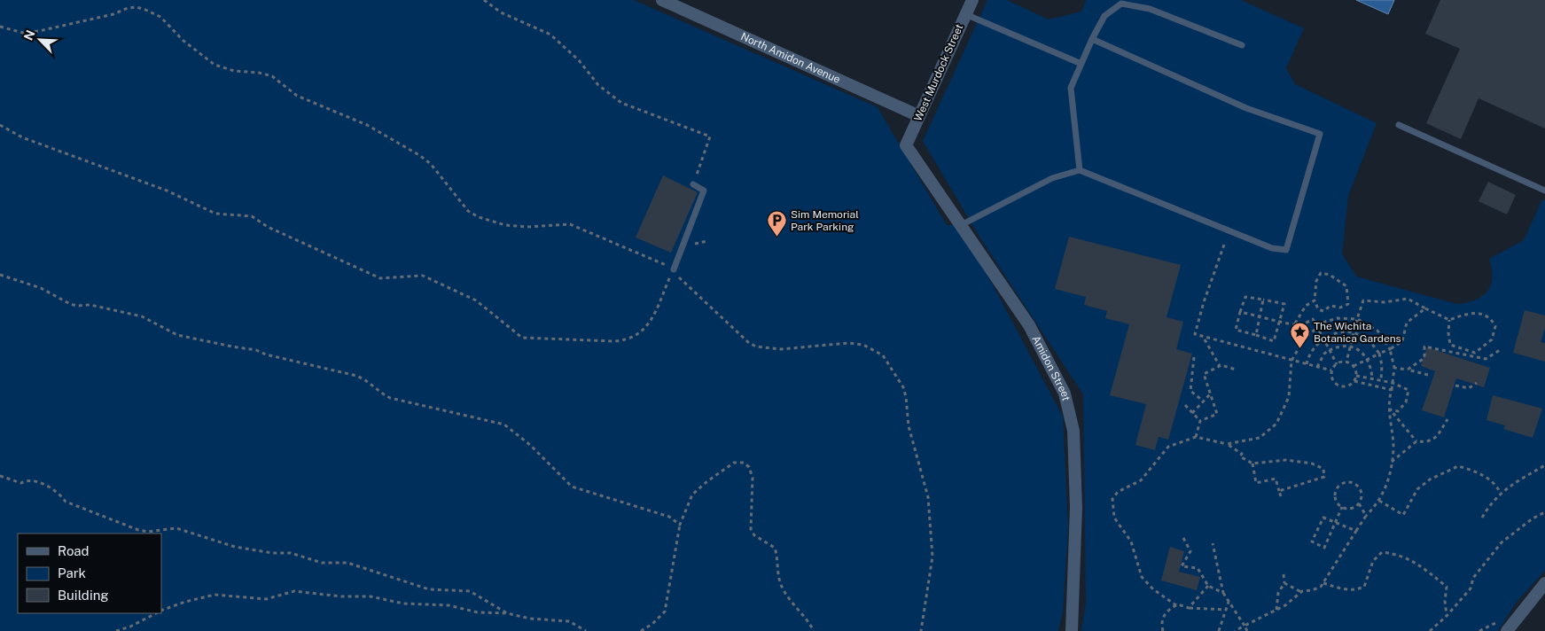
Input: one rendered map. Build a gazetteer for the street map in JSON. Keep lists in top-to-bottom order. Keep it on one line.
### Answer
{"streets":{"street":["North Amidon Avenue","West Murdock Street","Amidon Street"]},"crossings":[["North Amidon Avenue","West Murdock Street"],["West Murdock Street","Amidon Street"]],"places":{"parking":["Sim Memorial Park Parking"],"place":["The Wichita Botanica Gardens"]},"legend":["Road","Park","Building"],"north":"top left"}
